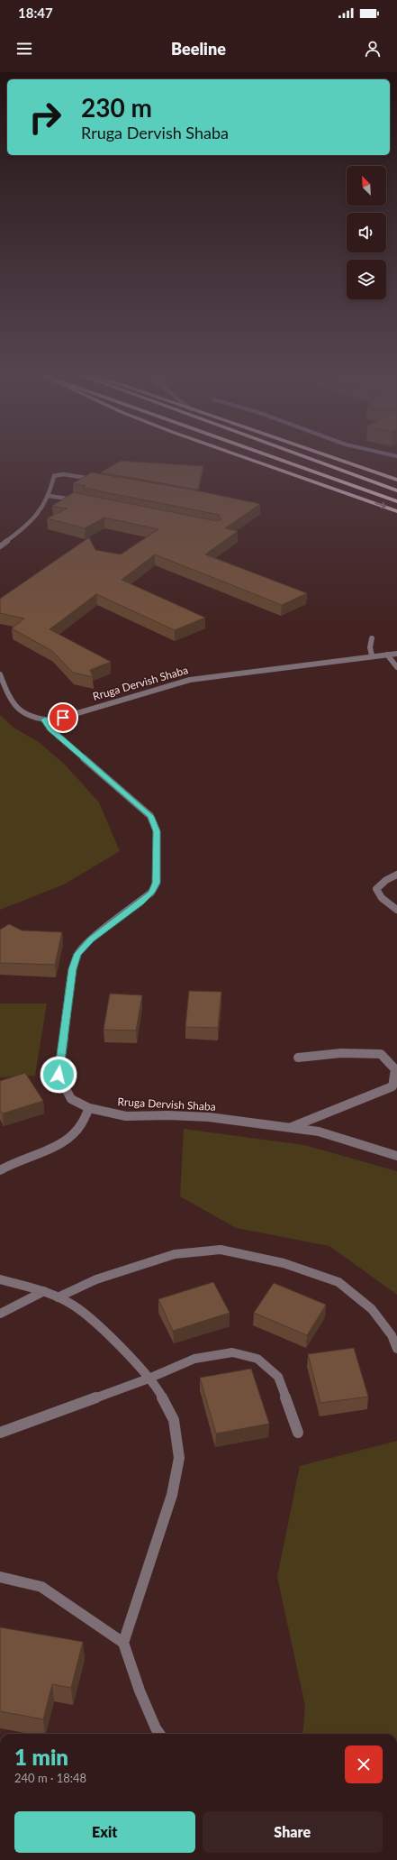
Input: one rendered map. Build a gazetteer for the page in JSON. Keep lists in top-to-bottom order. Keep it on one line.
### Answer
{"streets":{"street":["Rruga Dervish Shaba"]},"north":"top left","page":{"status":"18:47","header":"Beeline","turn":["230 m","Rruga Dervish Shaba"],"heading":["1 min","240 m · 18:48"],"buttons":["Exit","Share"]}}
